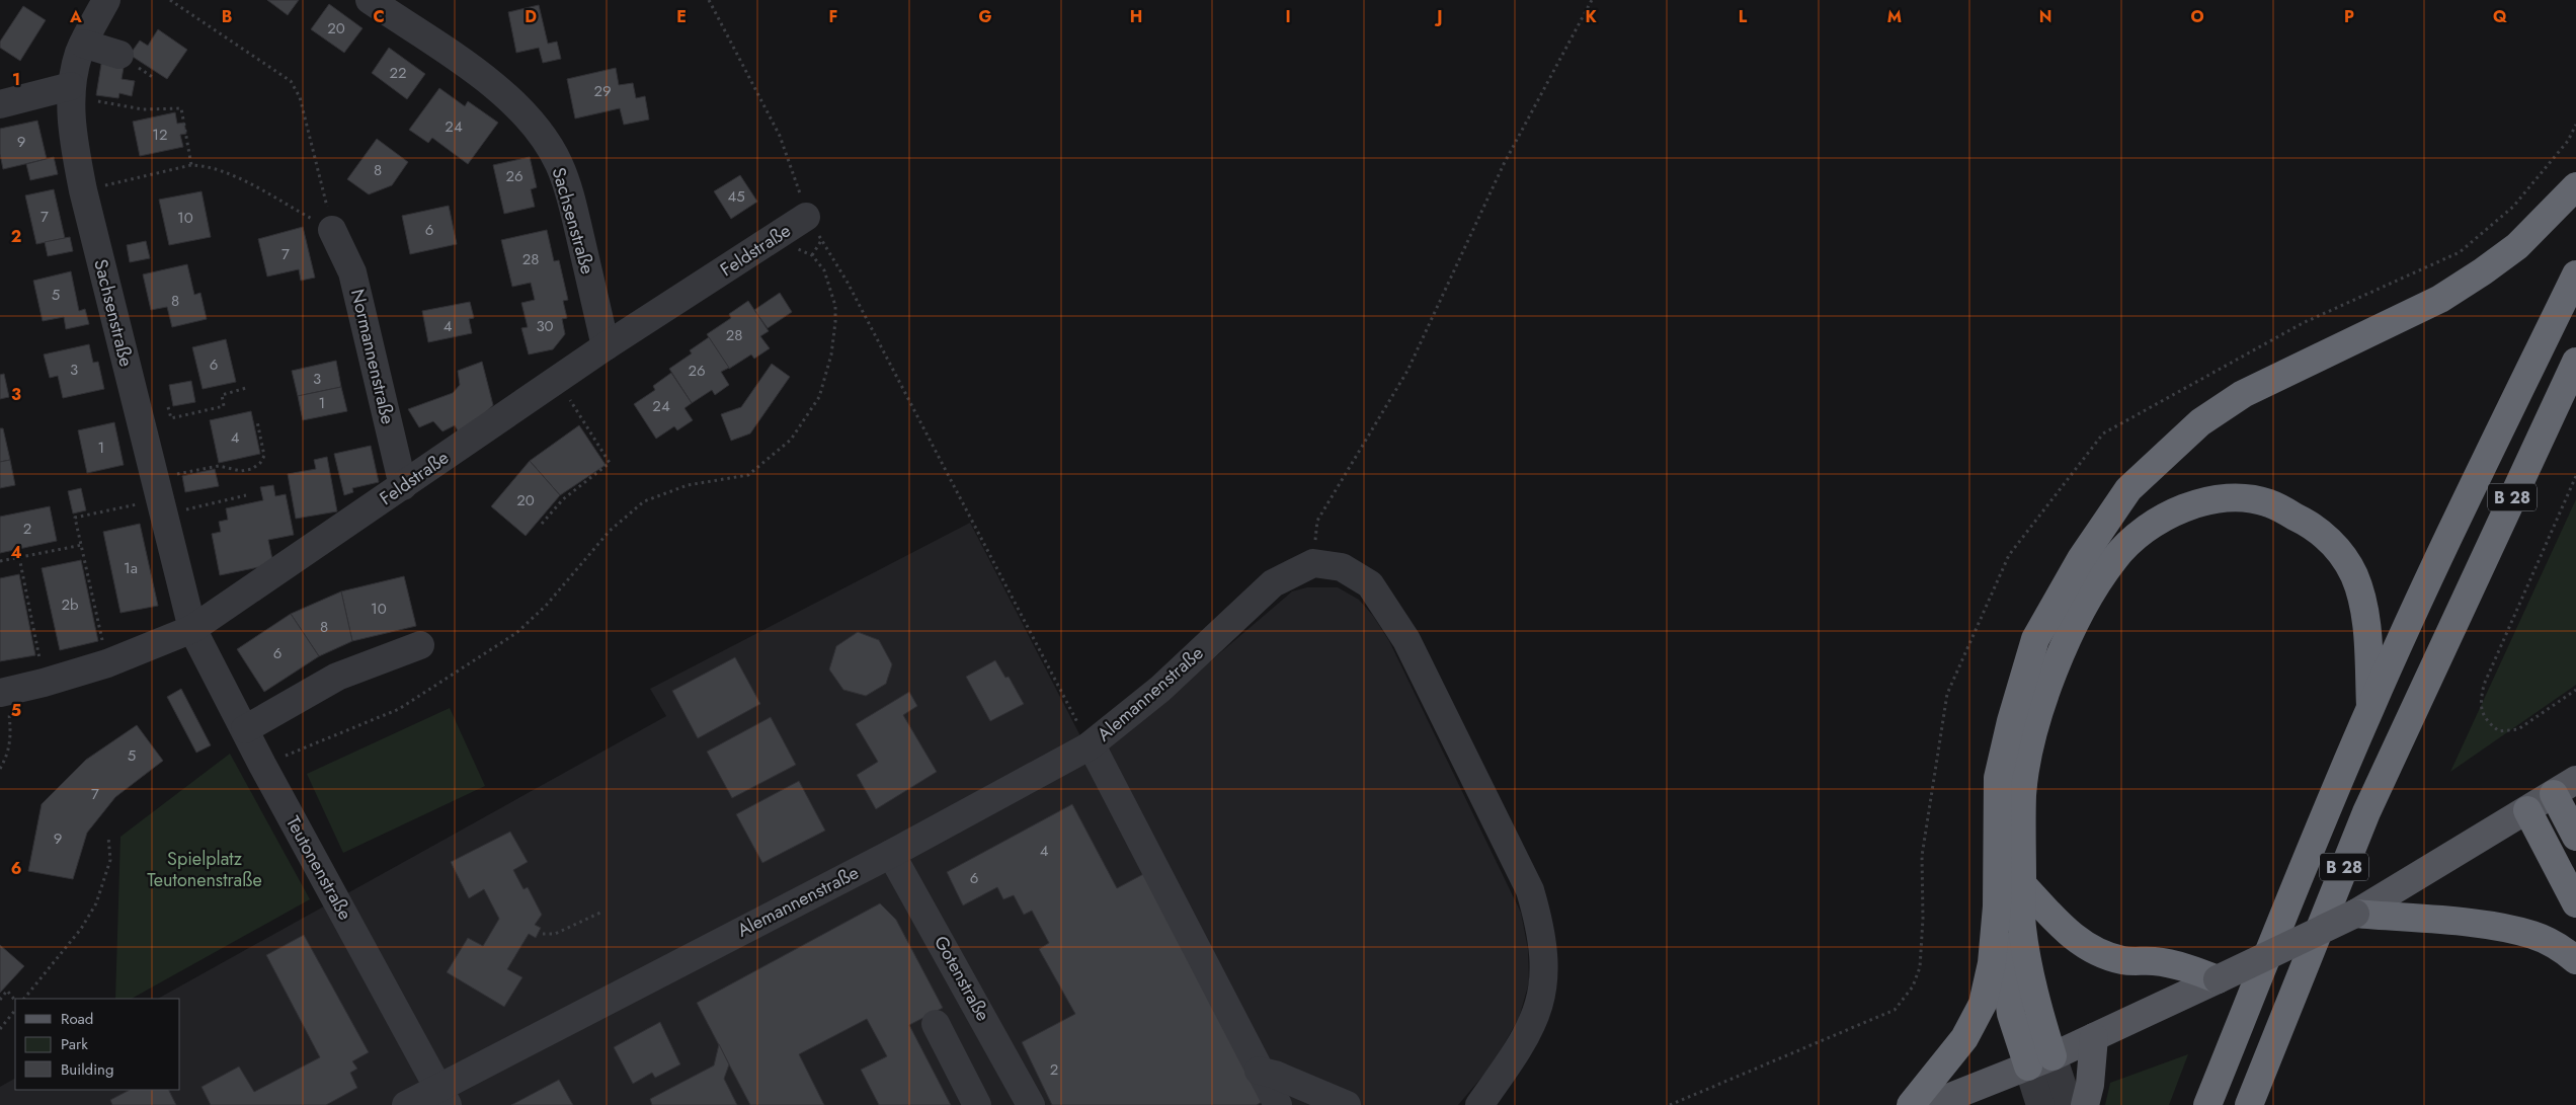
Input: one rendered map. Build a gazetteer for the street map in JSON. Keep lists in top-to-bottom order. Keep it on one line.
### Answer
{"streets":{"highway":["B 28"],"street":["Sachsenstraße","Feldstraße","Normannenstraße","Alemannenstraße","Teutonenstraße","Gotenstraße"]},"crossings":[["Sachsenstraße","Feldstraße"],["Sachsenstraße","Teutonenstraße"],["Feldstraße","Normannenstraße"],["Feldstraße","Teutonenstraße"],["Alemannenstraße","Teutonenstraße"],["Alemannenstraße","Gotenstraße"]],"parks":["Spielplatz Teutonenstraße"],"house_numbers":["20","22","29","24","12","9","8","26","45","7","10","6","7","28","5","8","4","30","28","6","3","26","3","1","24","4","1","20","2","1a","2b","10","8","6","5","7","9","4","6","2"],"legend":["Road","Park","Building"],"grid":{"columns":["A","B","C","D","E","F","G","H","I","J","K","L","M","N","O","P","Q"],"rows":["1","2","3","4","5","6"]}}
